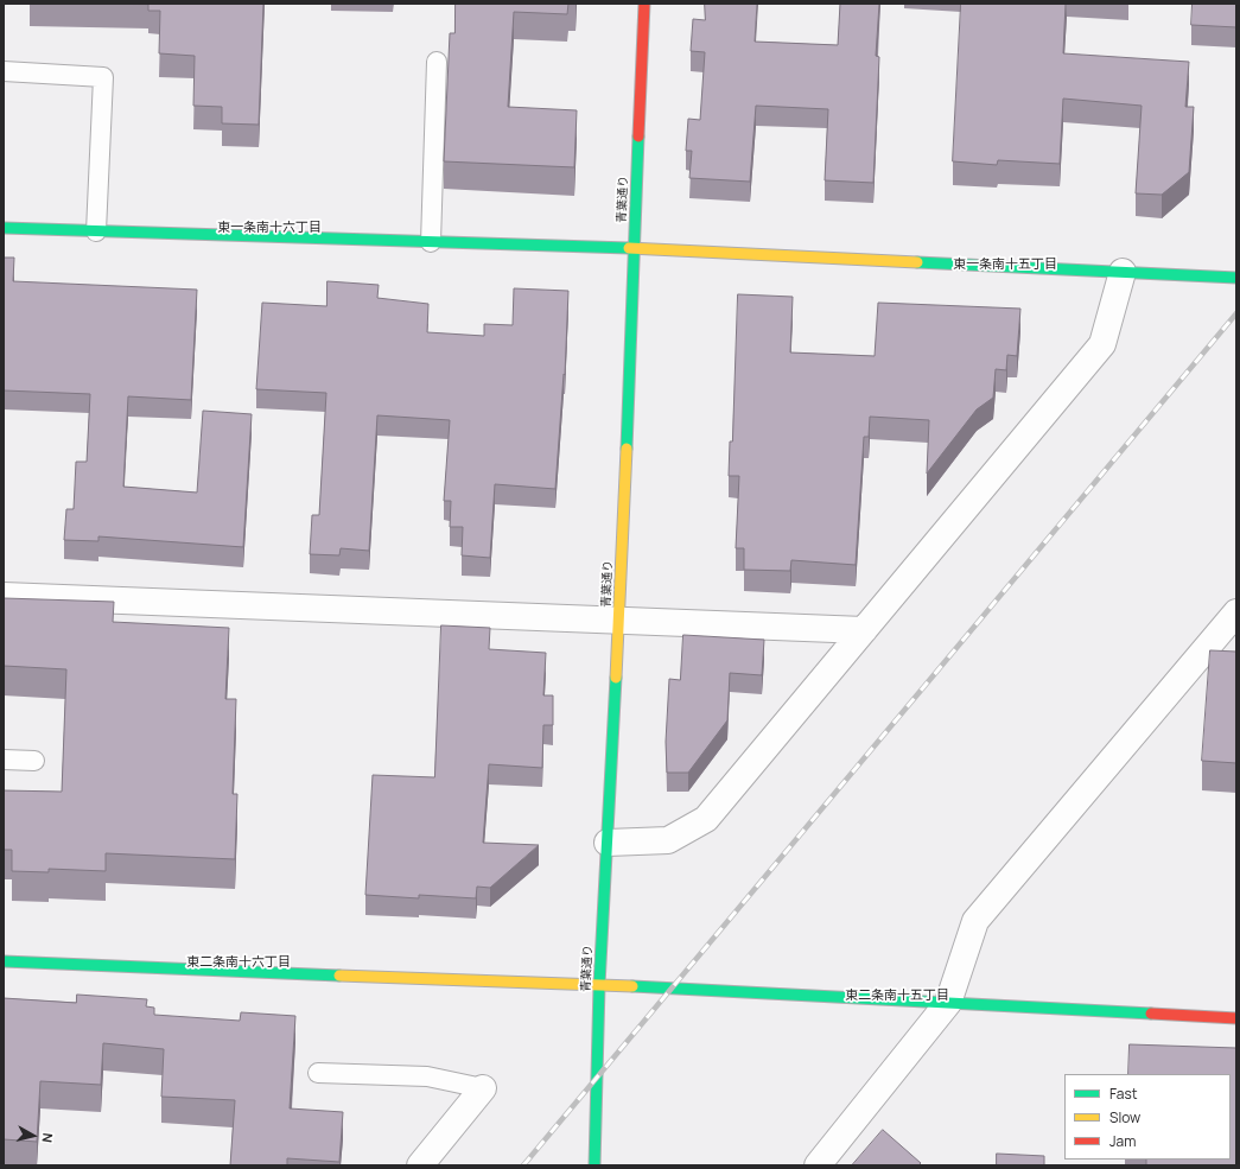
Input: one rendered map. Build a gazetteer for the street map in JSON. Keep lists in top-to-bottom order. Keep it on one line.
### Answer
{"streets":{"street":["青葉通り"]},"districts":["東一条南十六丁目","東一条南十五丁目","東二条南十六丁目","東二条南十五丁目"],"legend":["Fast","Slow","Jam"],"north":"right"}
